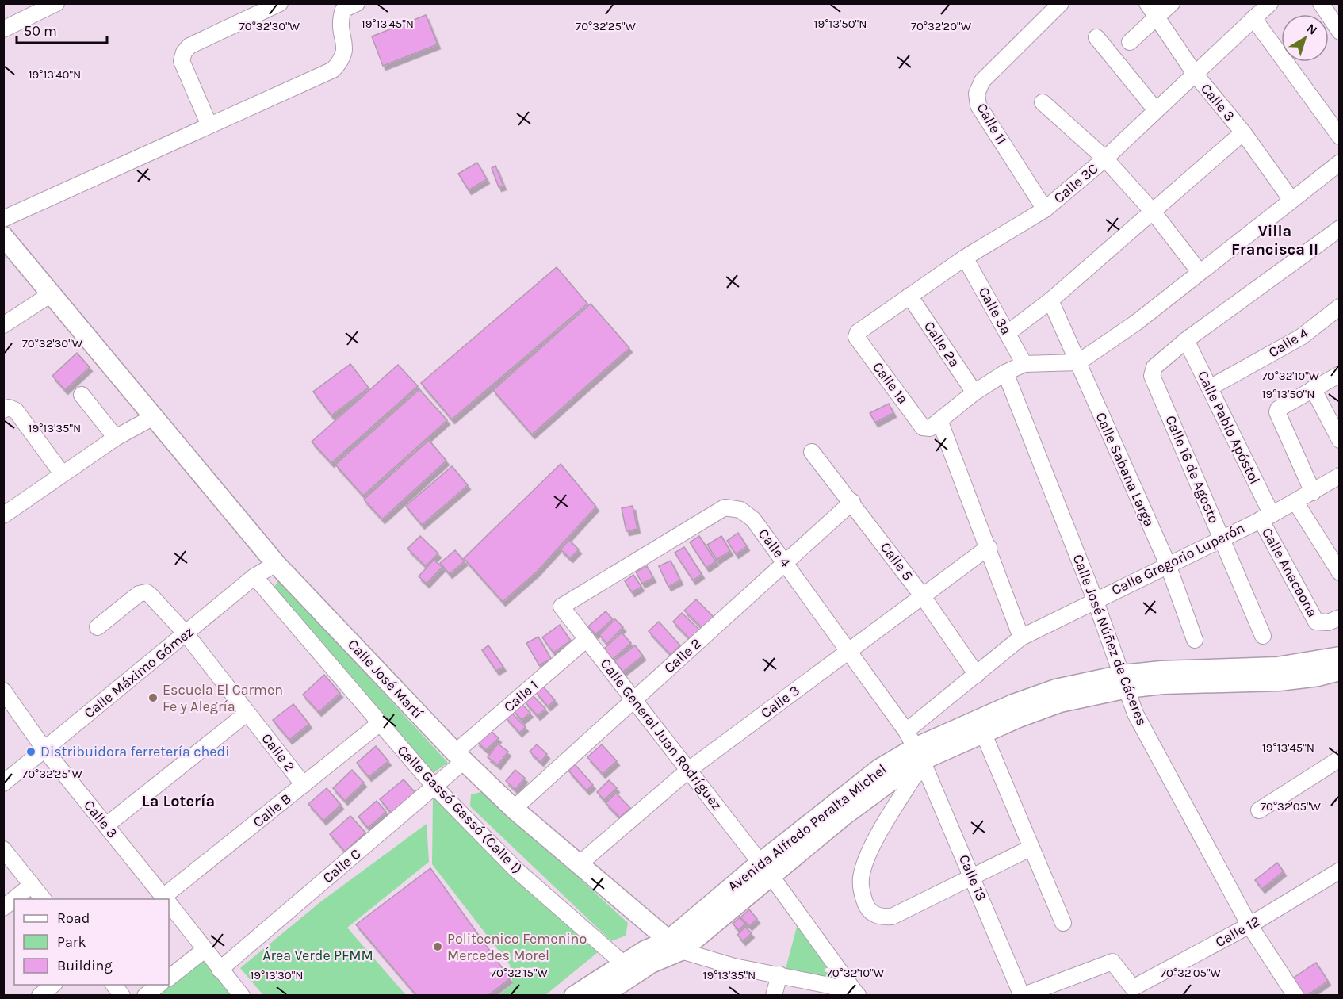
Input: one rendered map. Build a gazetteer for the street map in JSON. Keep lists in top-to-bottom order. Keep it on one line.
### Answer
{"streets":{"main road":["Calle José Martí","Avenida Alfredo Peralta Michel"],"street":["Calle 3","Calle 11","Calle 3C","Calle 3a","Calle 4","Calle 2a","Calle 1a","Calle Pablo Apóstol","Calle Sabana Larga","Calle 16 de Agosto","Calle Gregorio Luperón","Calle 5","Calle Anacaona","Calle José Núñez de Cáceres","Calle 2","Calle Máximo Gómez","Calle 1","Calle General Juan Rodríguez","Calle Gassó Gassó (Calle 1)","Calle B","Calle C","Calle 13","Calle 12"]},"crossings":[["Calle 3","Calle 3C"],["Calle 3","Calle 4"],["Calle 3","Calle 5"],["Calle 3","Calle Máximo Gómez"],["Calle 3","Calle José Martí"],["Calle 3","Calle General Juan Rodríguez"],["Calle 3","Calle C"],["Calle 11","Calle 3C"],["Calle 3C","Calle 3a"],["Calle 3C","Calle 2a"],["Calle 3C","Calle 1a"],["Calle 4","Calle Pablo Apóstol"],["Calle 4","Calle Gregorio Luperón"],["Calle 4","Calle 2"],["Calle 4","Calle General Juan Rodríguez"],["Calle 4","Avenida Alfredo Peralta Michel"],["Calle 4","Calle 13"],["Calle Pablo Apóstol","Calle 16 de Agosto"],["Calle Pablo Apóstol","Calle Gregorio Luperón"],["Calle Pablo Apóstol","Calle Anacaona"],["Calle Sabana Larga","Calle Gregorio Luperón"],["Calle 16 de Agosto","Calle Gregorio Luperón"],["Calle Gregorio Luperón","Calle 5"],["Calle Gregorio Luperón","Calle Anacaona"],["Calle Gregorio Luperón","Calle José Núñez de Cáceres"],["Calle Gregorio Luperón","Avenida Alfredo Peralta Michel"],["Calle Gregorio Luperón","Calle 13"],["Calle 5","Calle 2"],["Calle José Núñez de Cáceres","Avenida Alfredo Peralta Michel"],["Calle José Núñez de Cáceres","Calle 12"],["Calle 2","Calle Máximo Gómez"],["Calle 2","Calle José Martí"],["Calle 2","Calle General Juan Rodríguez"],["Calle 2","Calle B"],["Calle Máximo Gómez","Calle José Martí"],["Calle Máximo Gómez","Calle Gassó Gassó (Calle 1)"],["Calle José Martí","Calle 1"],["Calle José Martí","Calle General Juan Rodríguez"],["Calle José Martí","Avenida Alfredo Peralta Michel"],["Calle José Martí","Calle C"],["Calle 1","Calle General Juan Rodríguez"],["Calle 1","Calle C"],["Calle General Juan Rodríguez","Avenida Alfredo Peralta Michel"],["Calle Gassó Gassó (Calle 1)","Calle B"],["Calle Gassó Gassó (Calle 1)","Avenida Alfredo Peralta Michel"],["Calle Gassó Gassó (Calle 1)","Calle C"],["Avenida Alfredo Peralta Michel","Calle 13"],["Calle 13","Calle 12"]],"districts":["Villa Francisca II","La Lotería"],"parks":["Área Verde PFMM"],"places":["Escuela El Carmen Fe y Alegría","Distribuidora ferretería chedi","Politecnico Femenino Mercedes Morel"],"legend":["Road","Park","Building"],"scale_bar":"50 m","north":"top right","coordinates":["19°13'45\"N","19°13'50\"N","70°32'25\"W","70°32'20\"W","70°32'30\"W","19°13'40\"N","70°32'10\"W","19°13'35\"N","70°32'05\"W","70°32'15\"W","19°13'30\"N"]}
